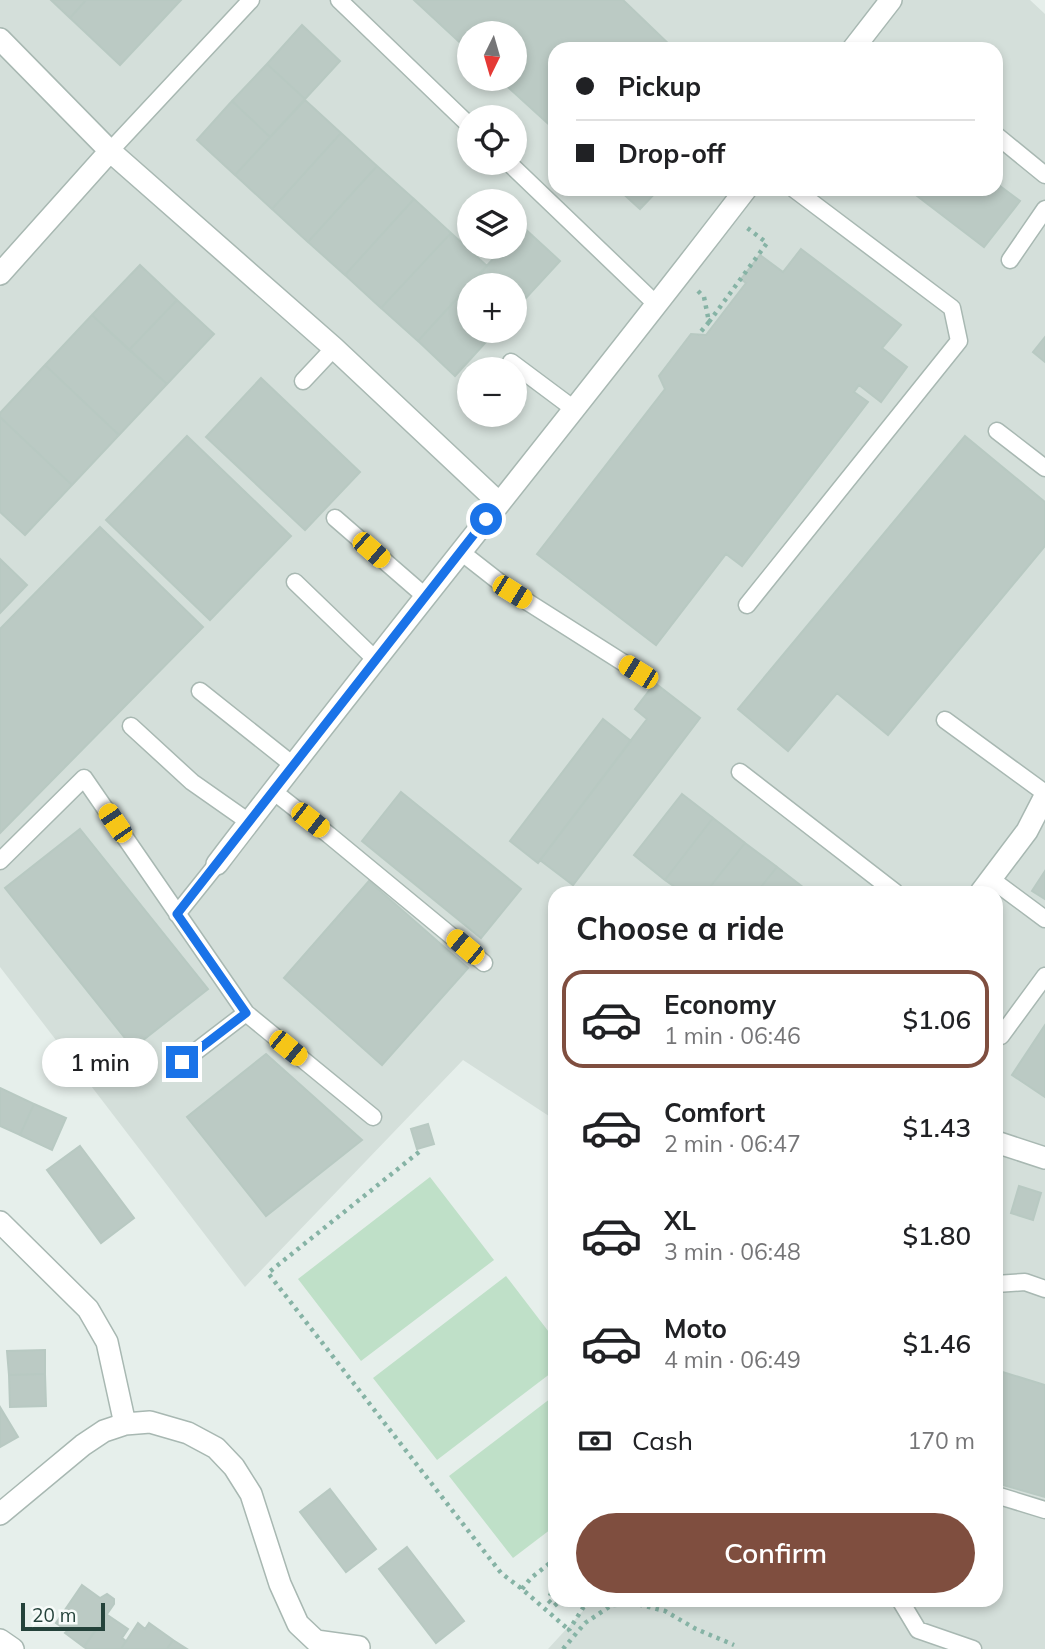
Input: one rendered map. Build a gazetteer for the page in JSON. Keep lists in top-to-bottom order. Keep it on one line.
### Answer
{"scale_bar":"20 m","north":"bottom","page":{"map_buttons":["+","−"],"banner":["Pickup","Drop-off"],"heading":"Choose a ride","list":[{"name":"Economy","note":"1 min · 06:46","value":"$1.06"},{"name":"Comfort","note":"2 min · 06:47","value":"$1.43"},{"name":"XL","note":"3 min · 06:48","value":"$1.80"},{"name":"Moto","note":"4 min · 06:49","value":"$1.46"}],"bubble":"1 min","pay":["Cash","170 m"],"buttons":"Confirm","scale":"20 m"}}
